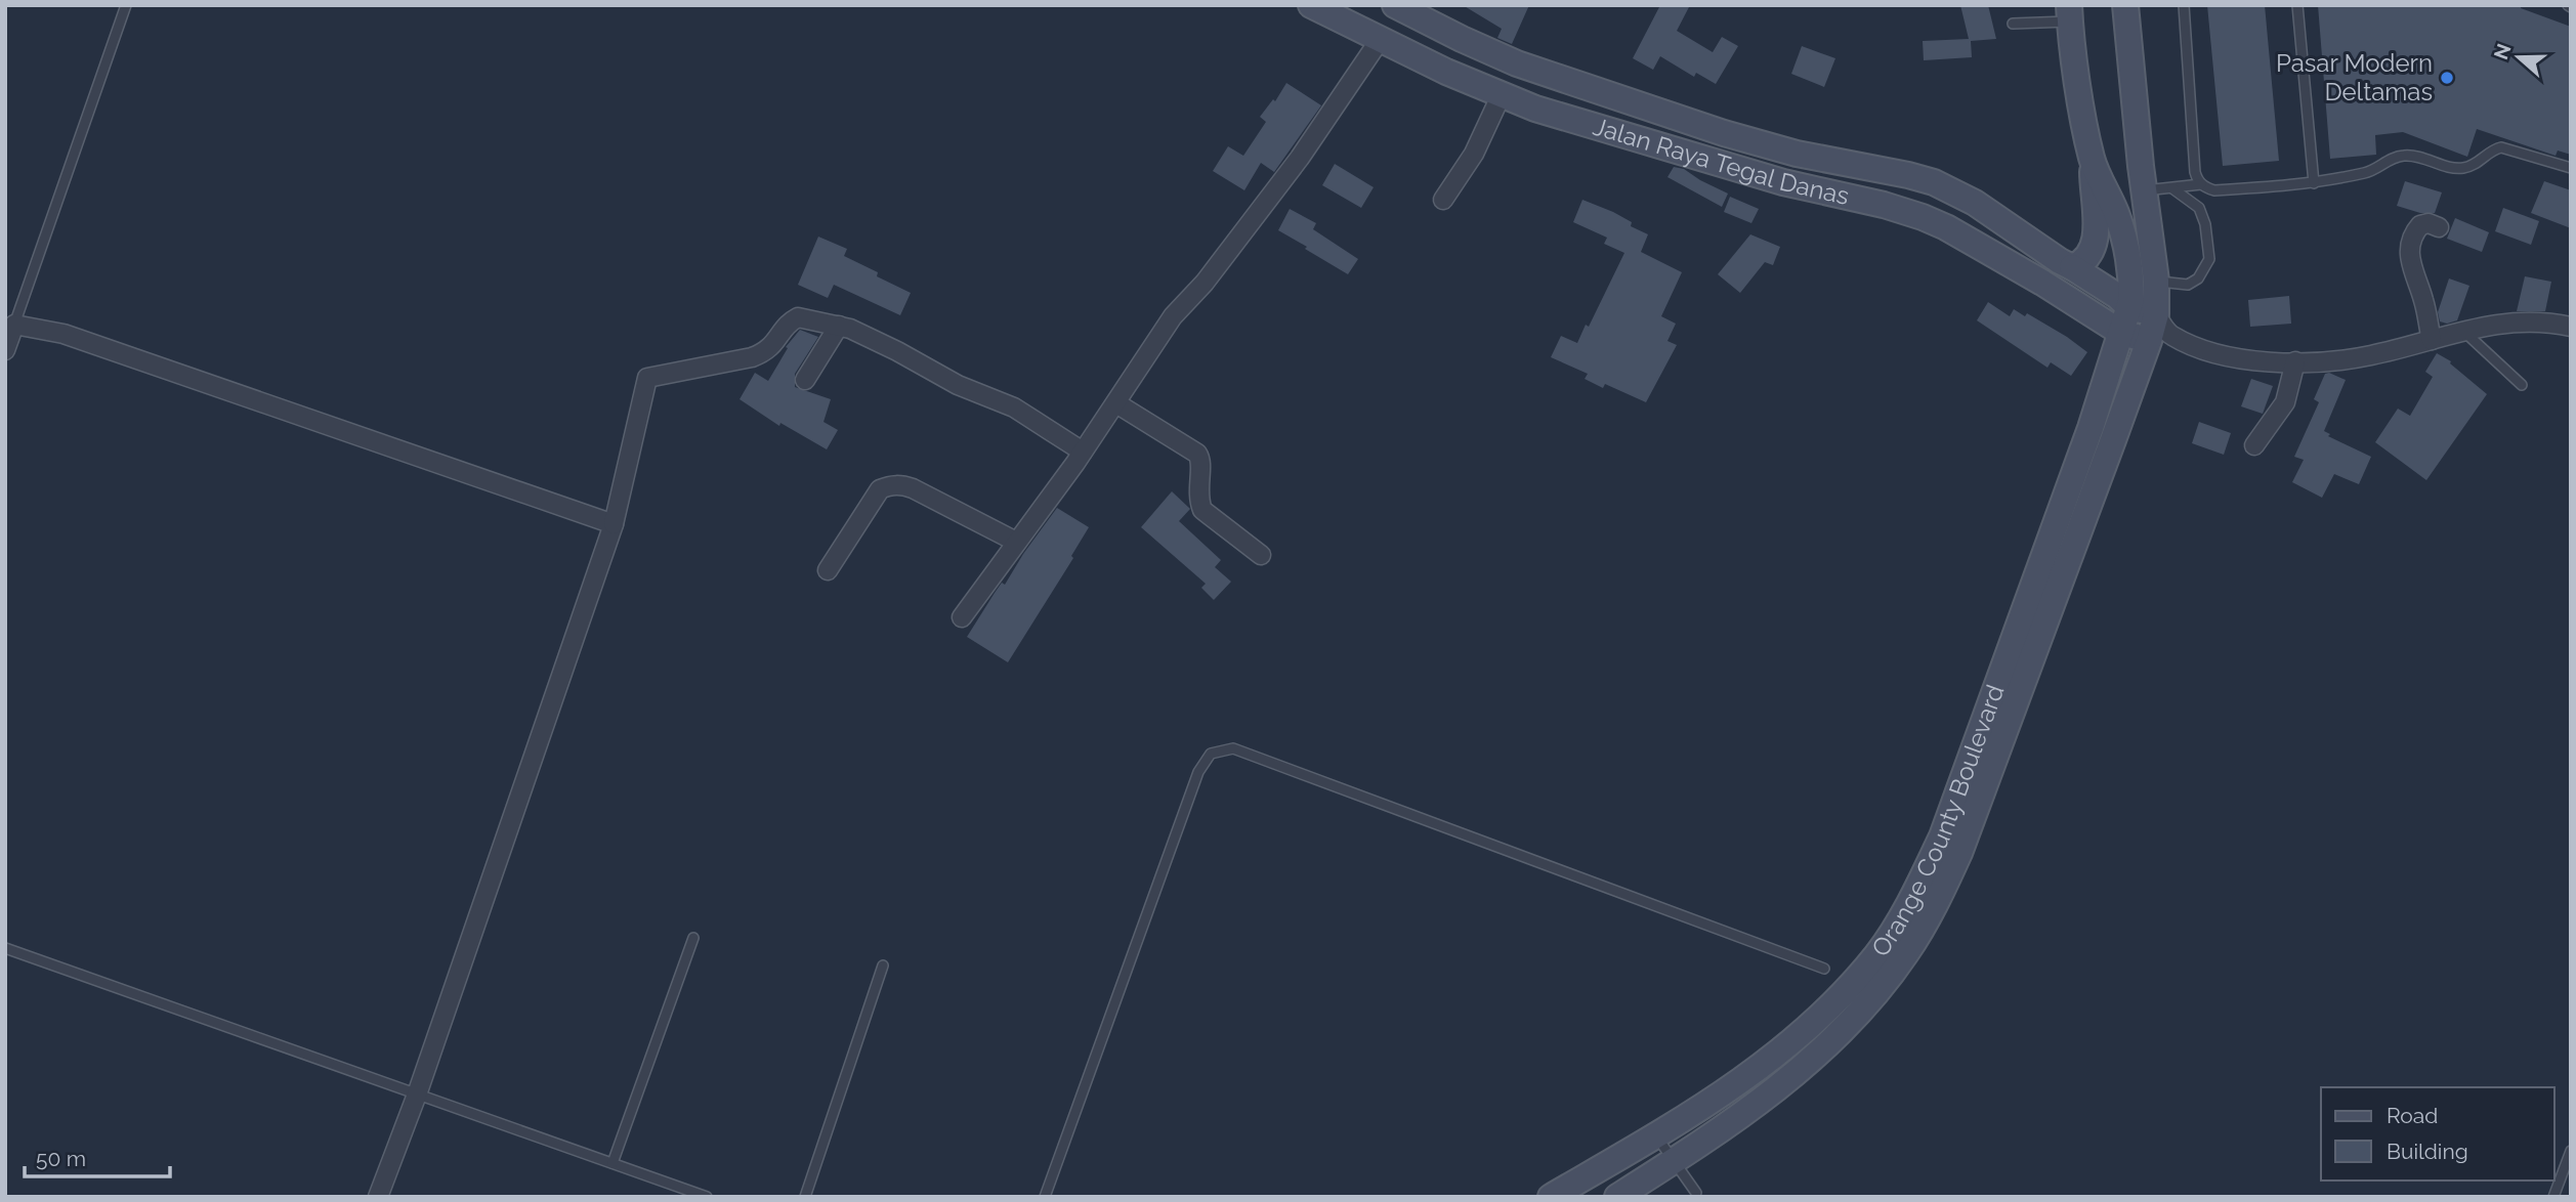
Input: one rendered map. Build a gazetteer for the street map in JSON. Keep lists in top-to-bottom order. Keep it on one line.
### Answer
{"streets":{"main road":["Jalan Raya Tegal Danas","Orange County Boulevard"]},"crossings":[["Jalan Raya Tegal Danas","Orange County Boulevard"]],"places":["Pasar Modern Deltamas"],"legend":["Road","Building"],"scale_bar":"50 m","north":"left"}
